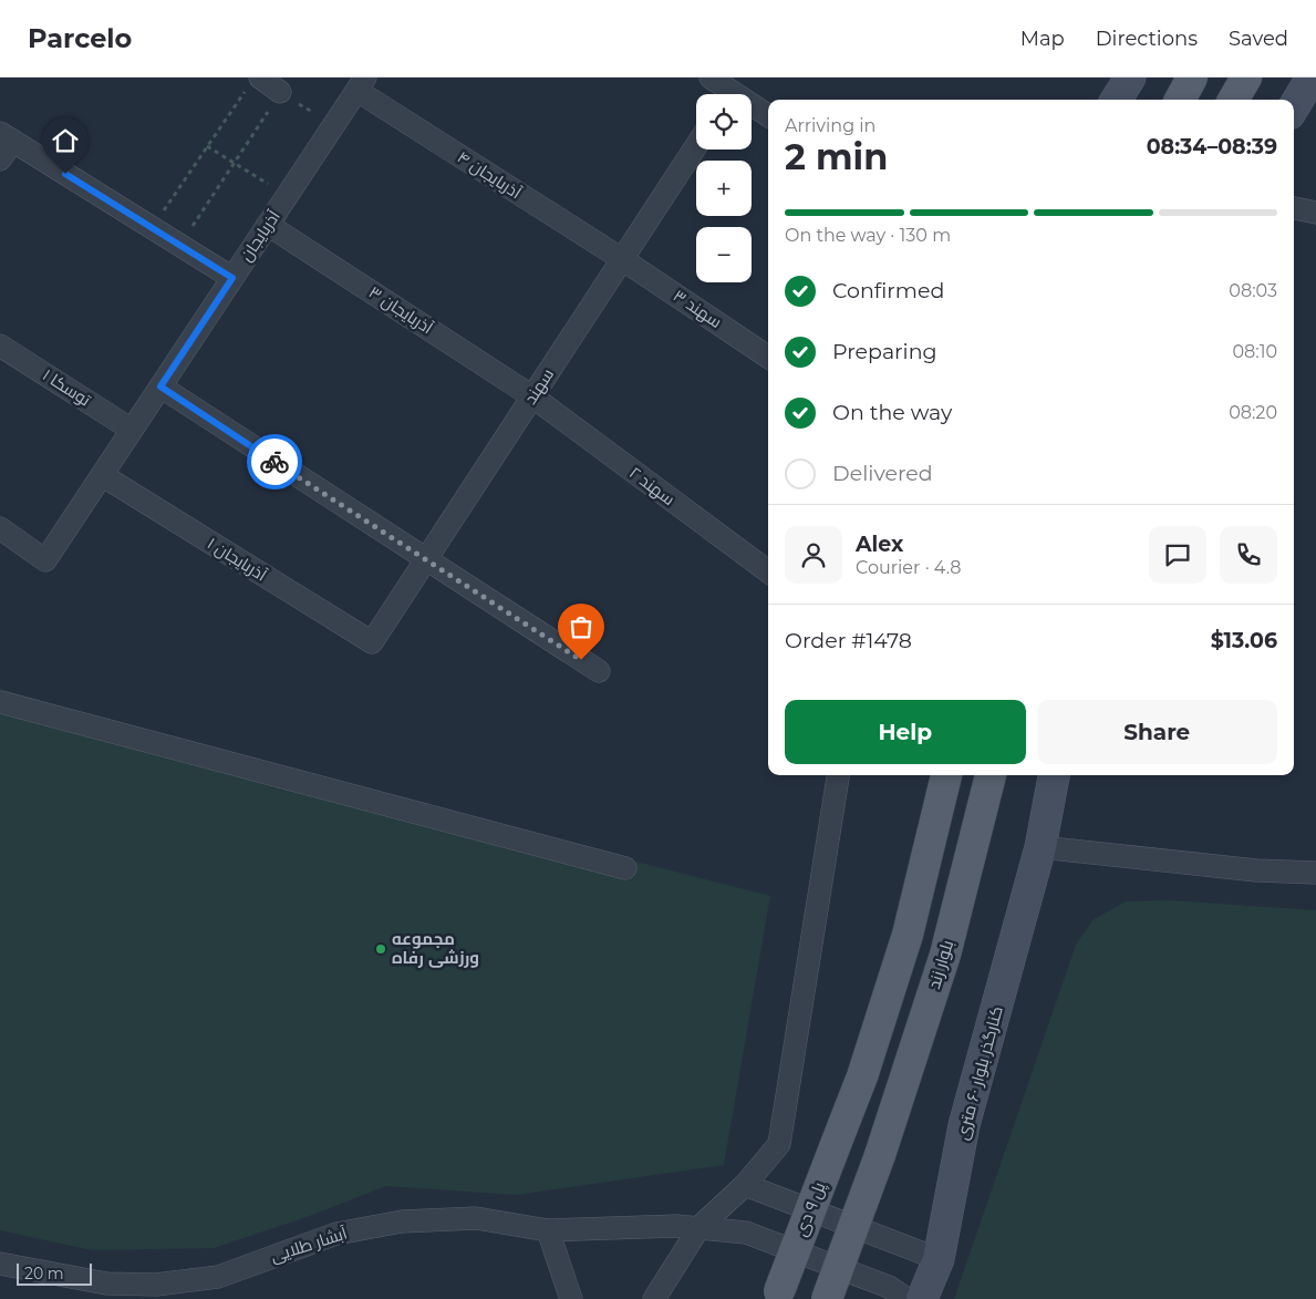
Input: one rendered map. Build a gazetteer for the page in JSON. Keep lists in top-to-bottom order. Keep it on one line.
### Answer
{"streets":{"main road":["بلوار زند","کنارگذر بلوار ۶۰ متری","پل ۹ دی"],"street":["آذربایجان ۴","آذربایجان","سهند ۳","آذربایجان ۳","سهند","توسکا ۱","سهند ۲","آذربایجان ۱","آبشار طلایی"]},"crossings":[["آذربایجان ۴","آذربایجان"],["آذربایجان ۴","سهند ۳"],["آذربایجان ۴","سهند"],["آذربایجان","آذربایجان ۳"],["آذربایجان","توسکا ۱"],["آذربایجان","آذربایجان ۱"],["سهند ۳","سهند"],["آذربایجان ۳","سهند"],["آذربایجان ۳","سهند ۲"],["سهند","سهند ۲"],["سهند","آذربایجان ۱"]],"places":["مجموعه ورزشی رفاه"],"scale_bar":"20 m","page":{"header":"Parcelo","nav":["Map","Directions","Saved"],"map_buttons":["+","−"],"heading":["2 min","Arriving in","08:34–08:39"],"panel":["Alex","Courier · 4.8","Order #1478","$13.06"],"bar":"On the way · 130 m","list":[["Confirmed","08:03"],["Preparing","08:10"],["On the way","08:20"],"Delivered"],"buttons":["Help","Share"],"scale":"20 m"}}
